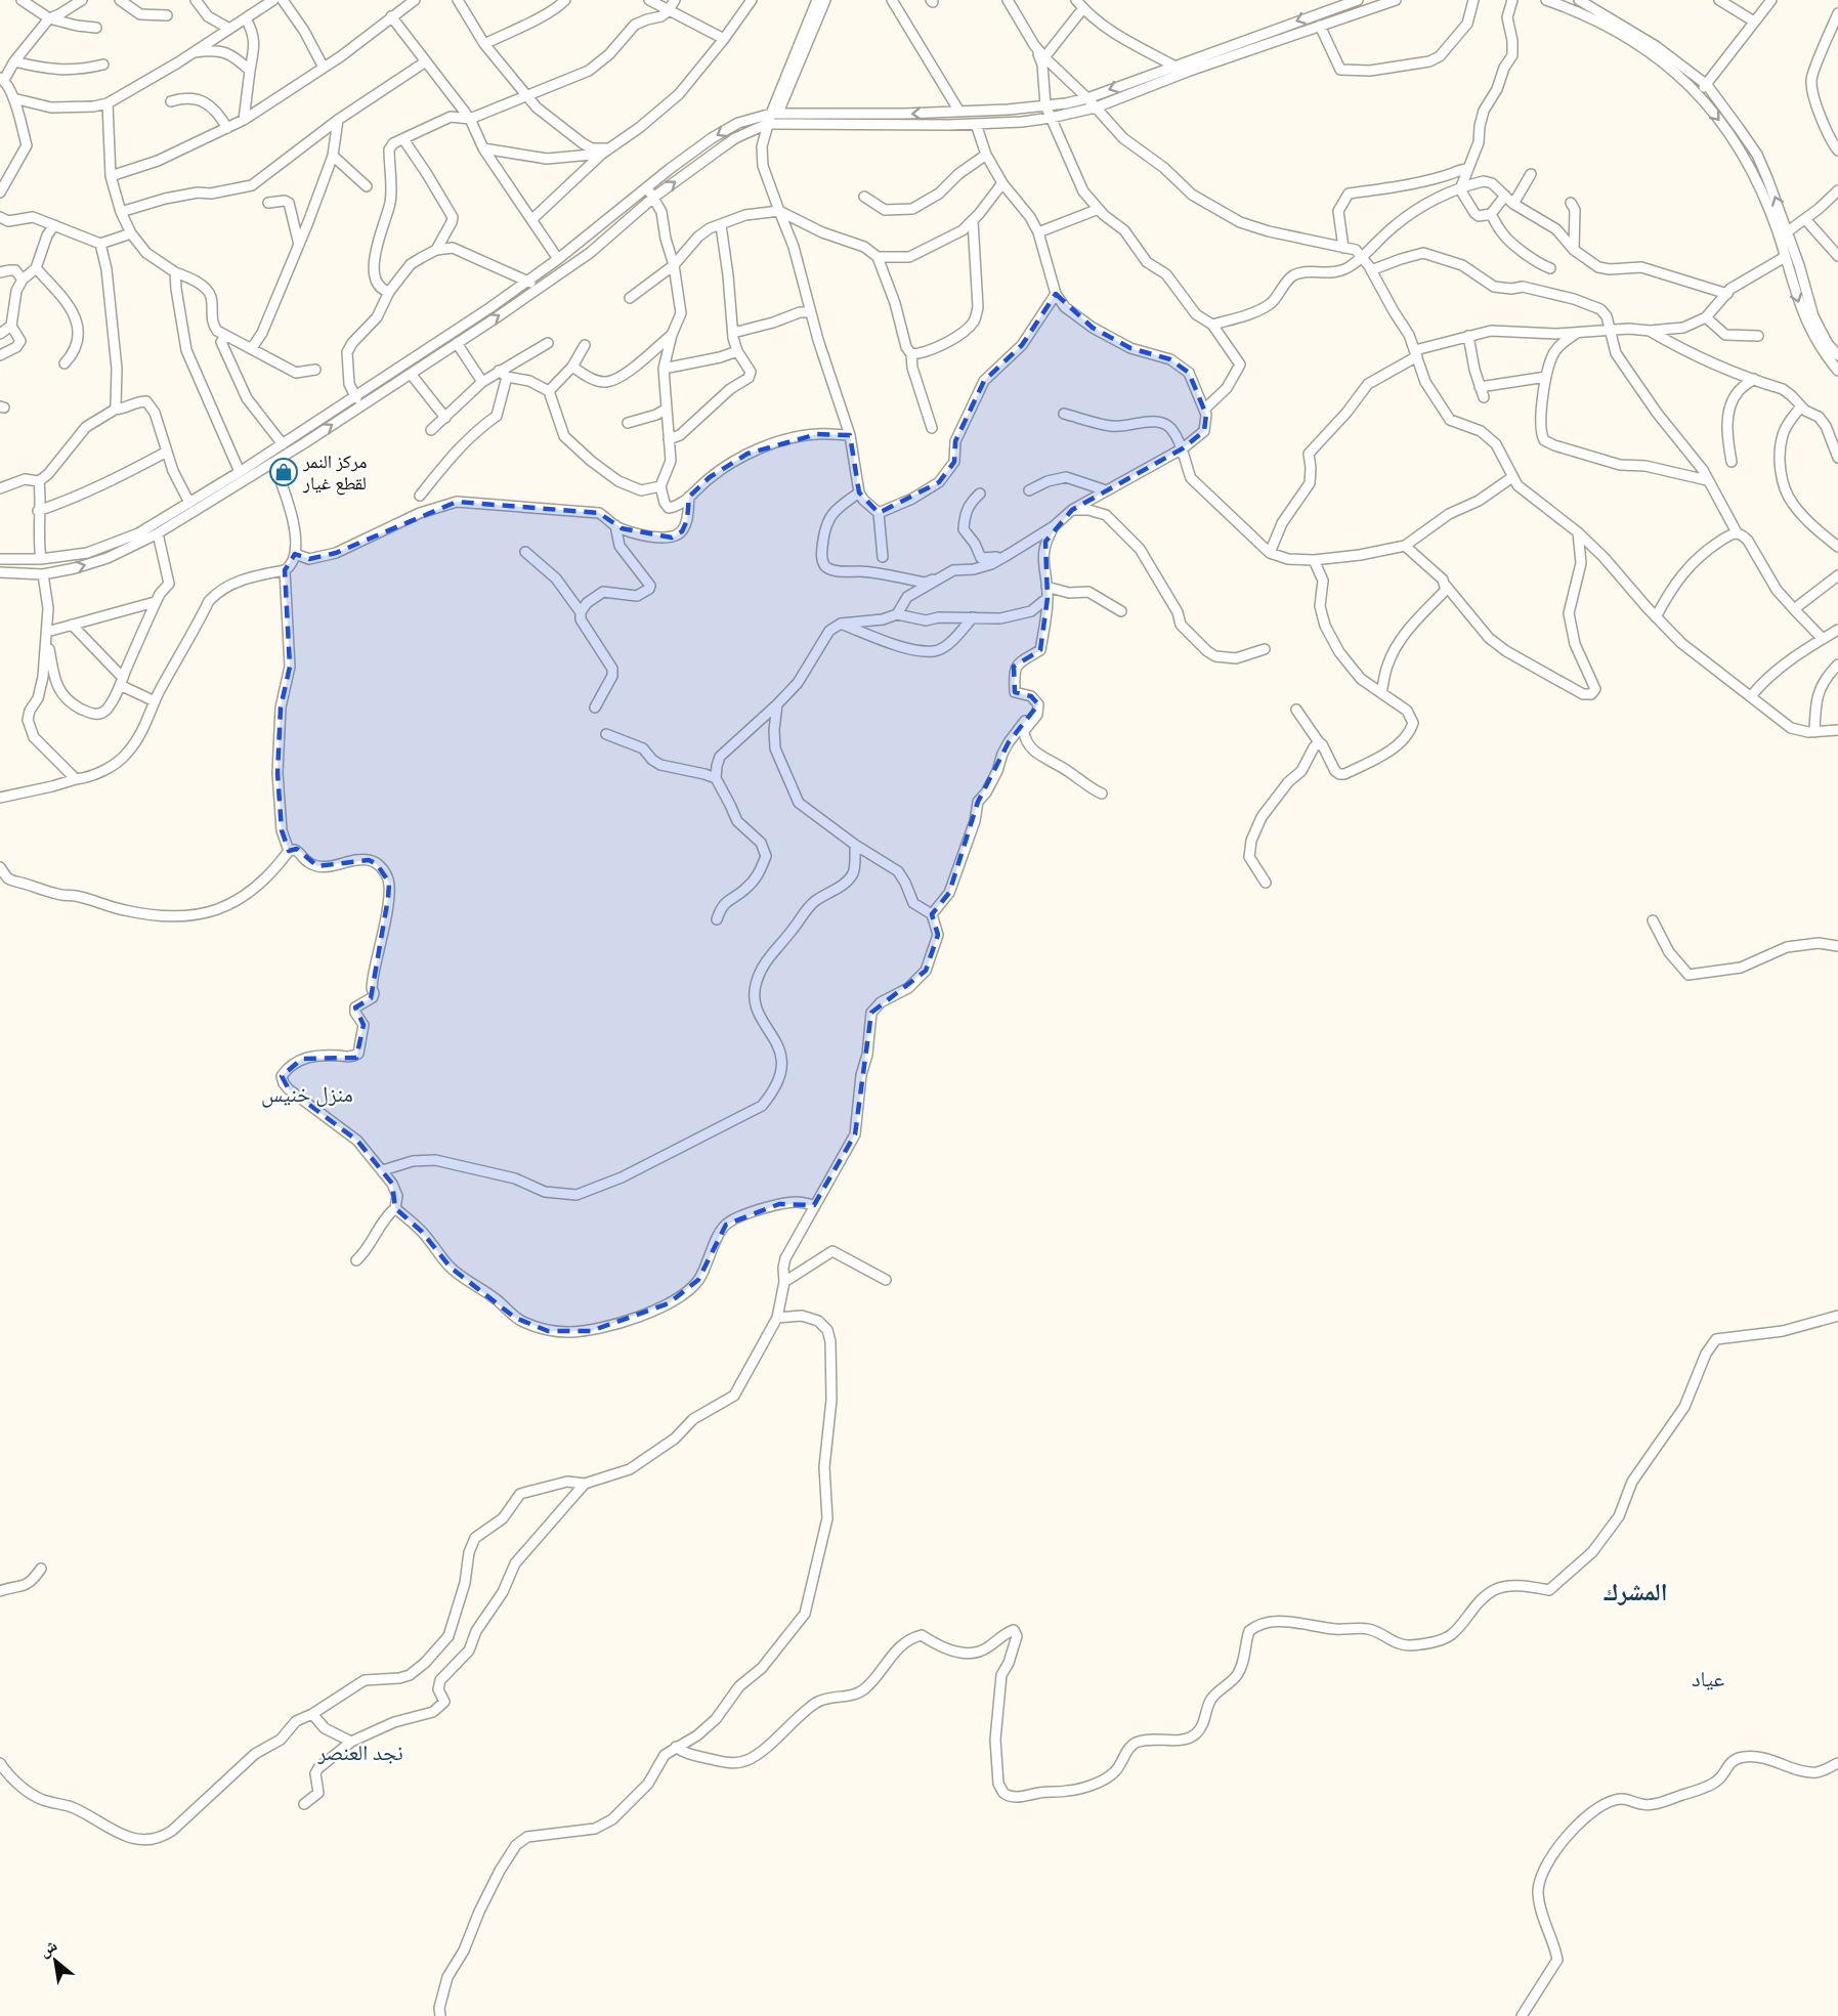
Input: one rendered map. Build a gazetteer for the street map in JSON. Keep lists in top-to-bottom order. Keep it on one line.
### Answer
{"districts":["منزل خنيس","المشرك","عياد","نجد العنصر"],"places":{"shop":["مركز النمر لقطع غيار"]},"north":"top left"}
